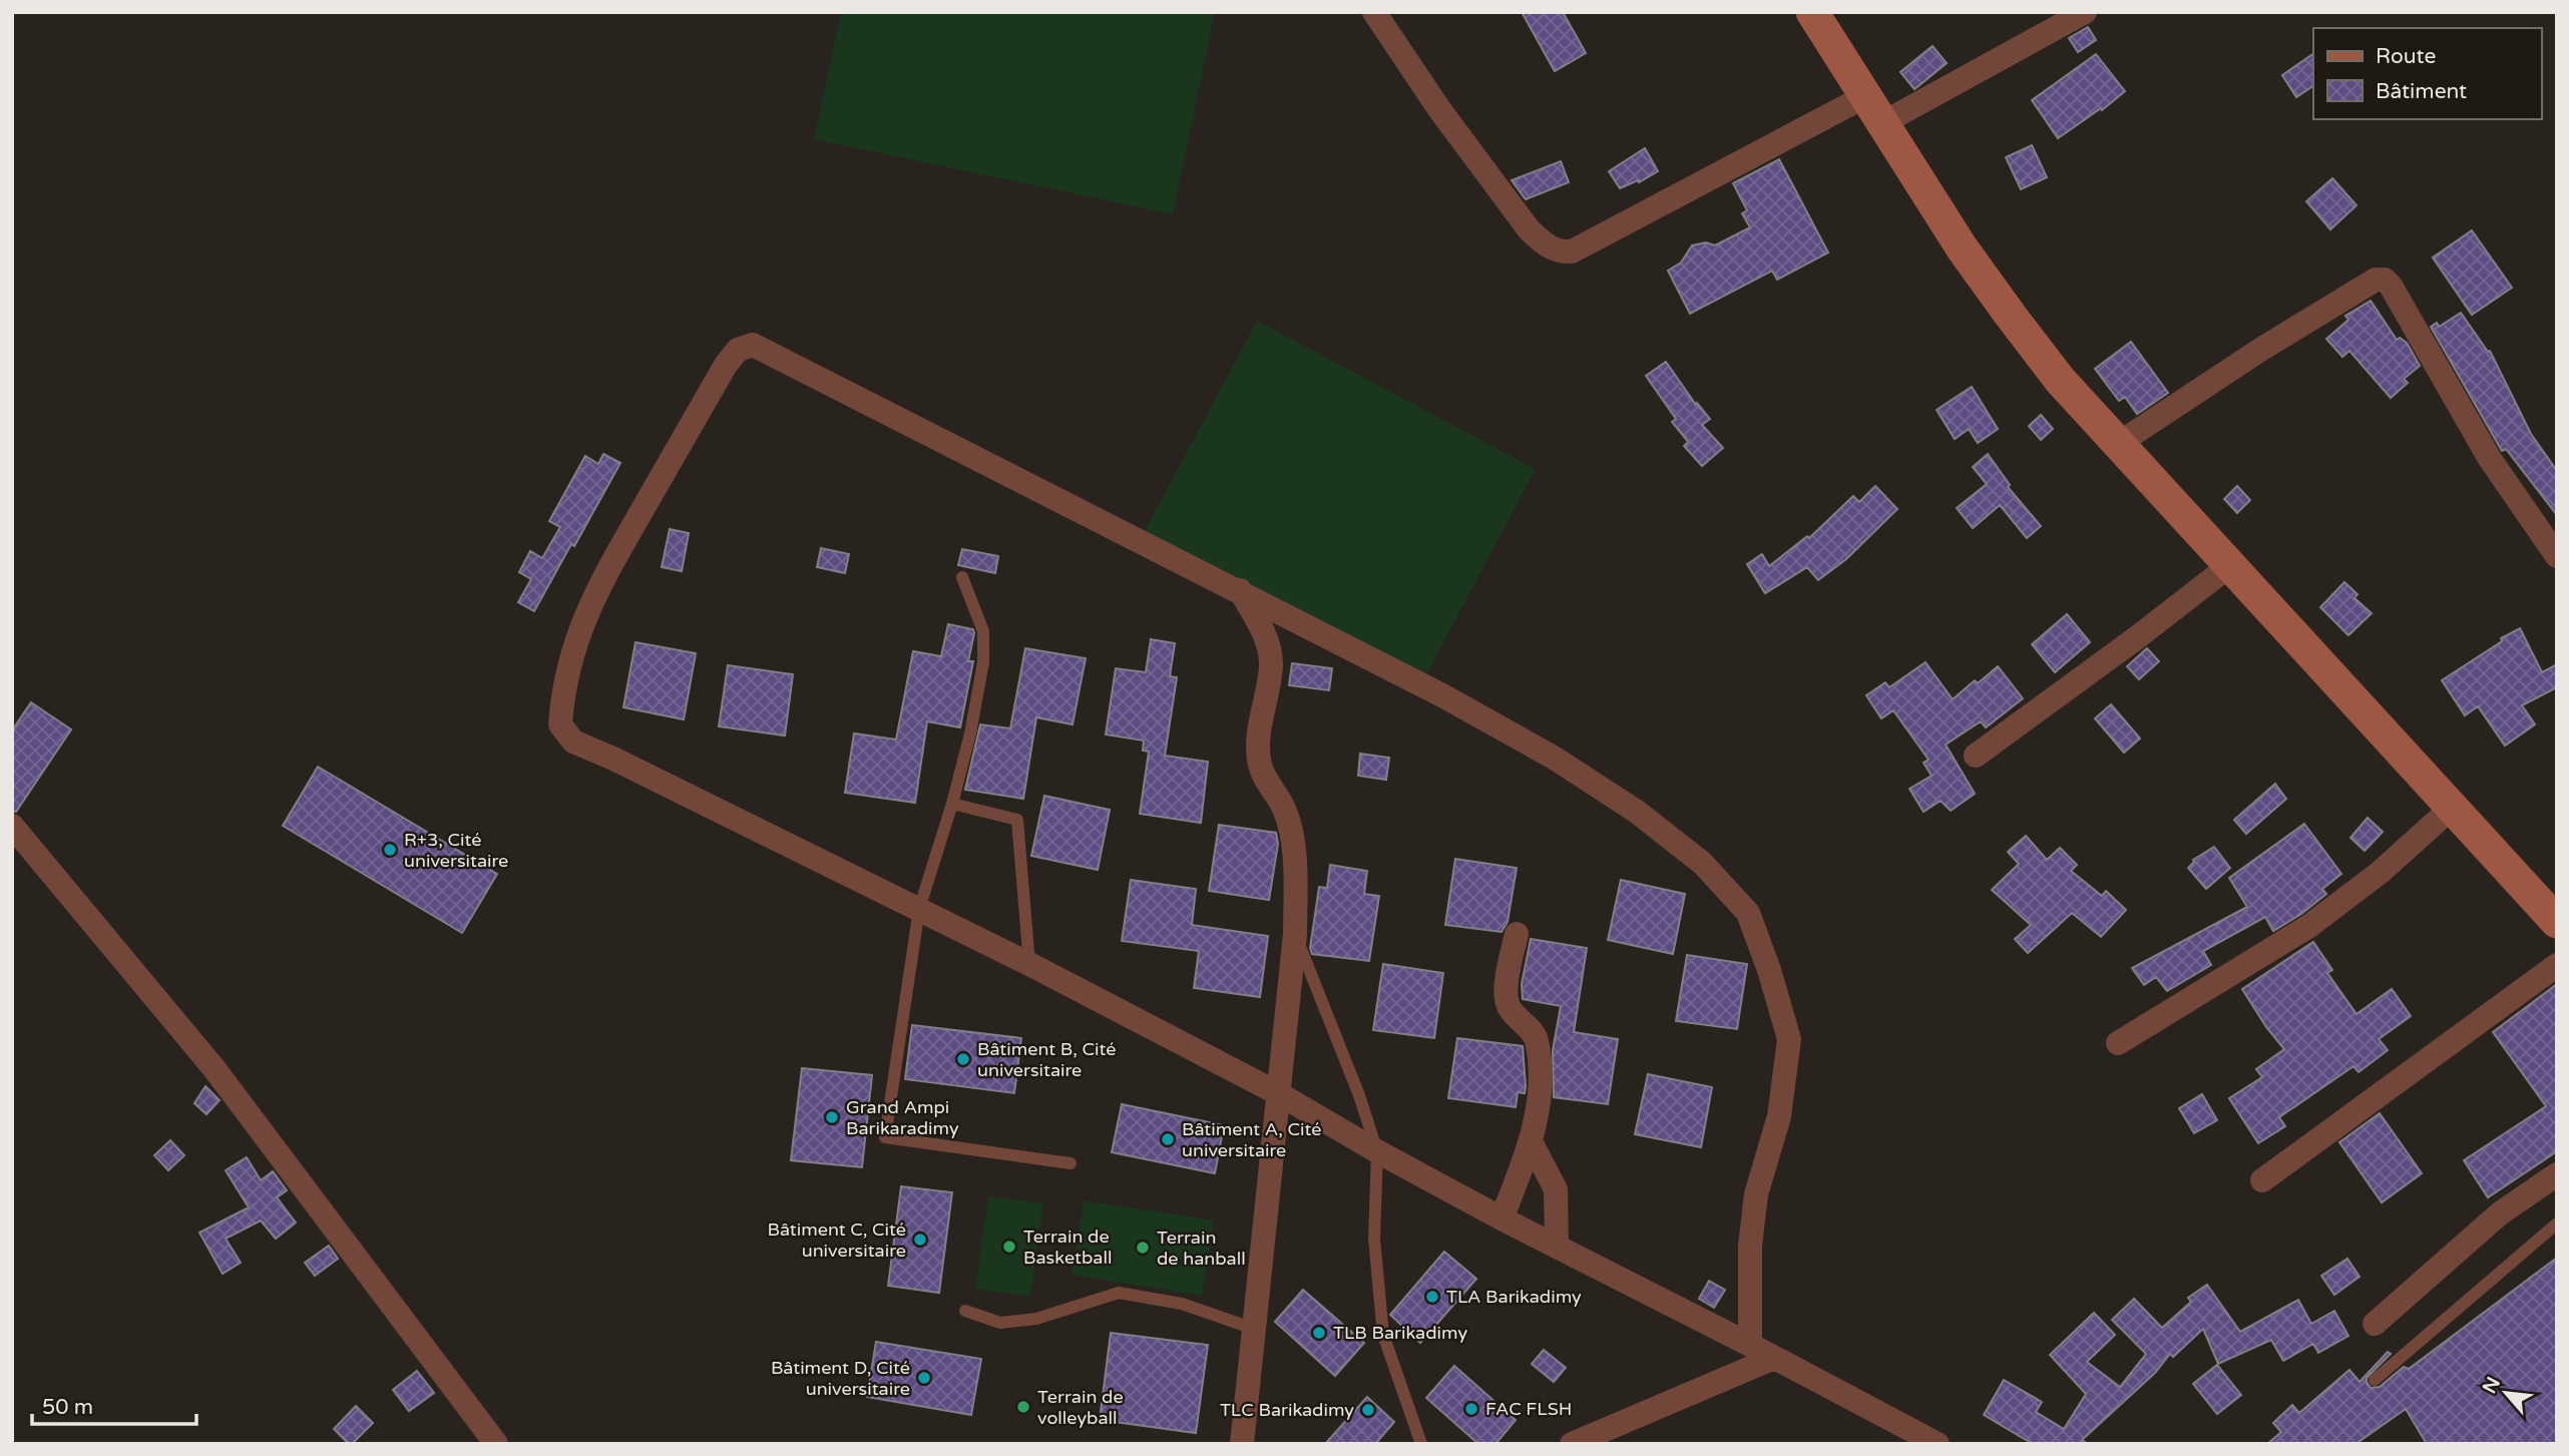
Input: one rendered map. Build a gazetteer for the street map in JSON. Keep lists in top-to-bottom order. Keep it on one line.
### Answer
{"places":["R+3, Cité universitaire","Bâtiment B, Cité universitaire","Grand Ampi Barikaradimy","Bâtiment A, Cité universitaire","Bâtiment C, Cité universitaire","Terrain de Basketball","Terrain de hanball","TLA Barikadimy","TLB Barikadimy","Bâtiment D, Cité universitaire","Terrain de volleyball","FAC FLSH","TLC Barikadimy"],"legend":["Route","Bâtiment"],"scale_bar":"50 m","north":"top left"}
